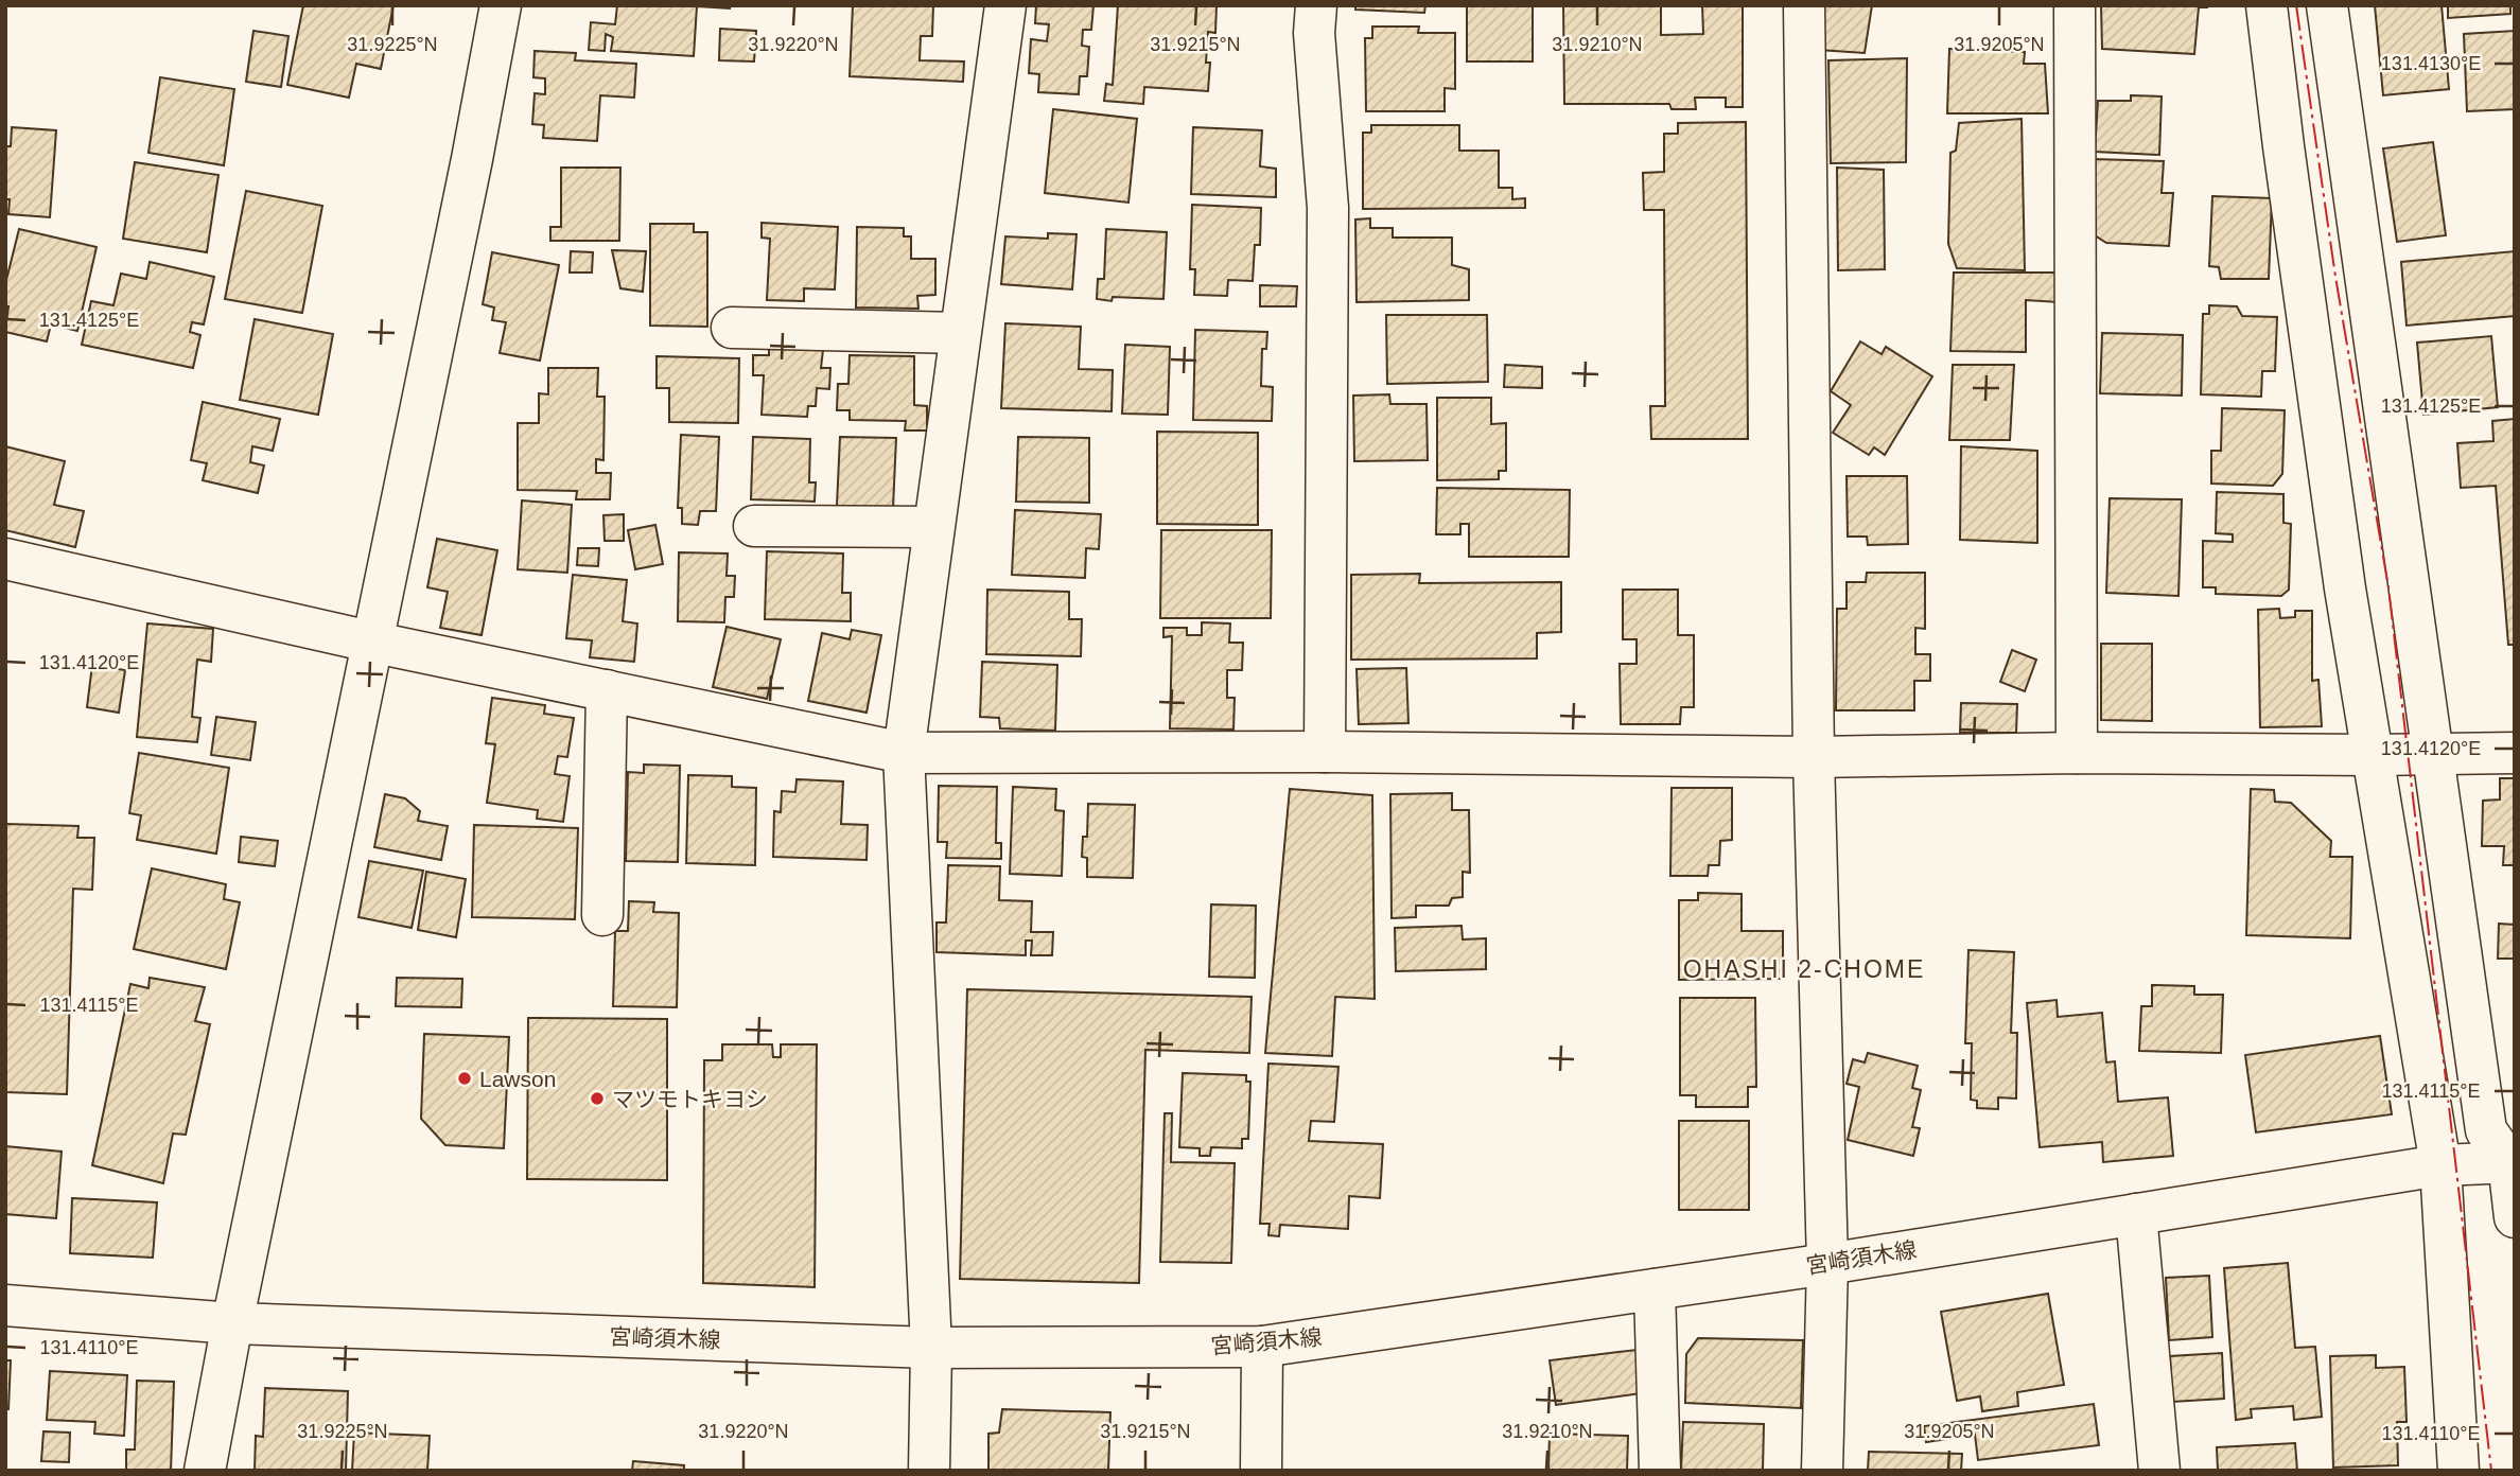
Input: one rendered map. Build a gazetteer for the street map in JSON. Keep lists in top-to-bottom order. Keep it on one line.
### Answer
{"streets":{"street":["宮崎須木線"]},"districts":["OHASHI 2-CHOME"],"places":["Lawson","マツモトキヨシ"],"coordinates":["31.9225°N","31.9220°N","31.9215°N","31.9210°N","31.9205°N","131.4130°E","131.4125°E","131.4120°E","131.4115°E","131.4110°E"]}
